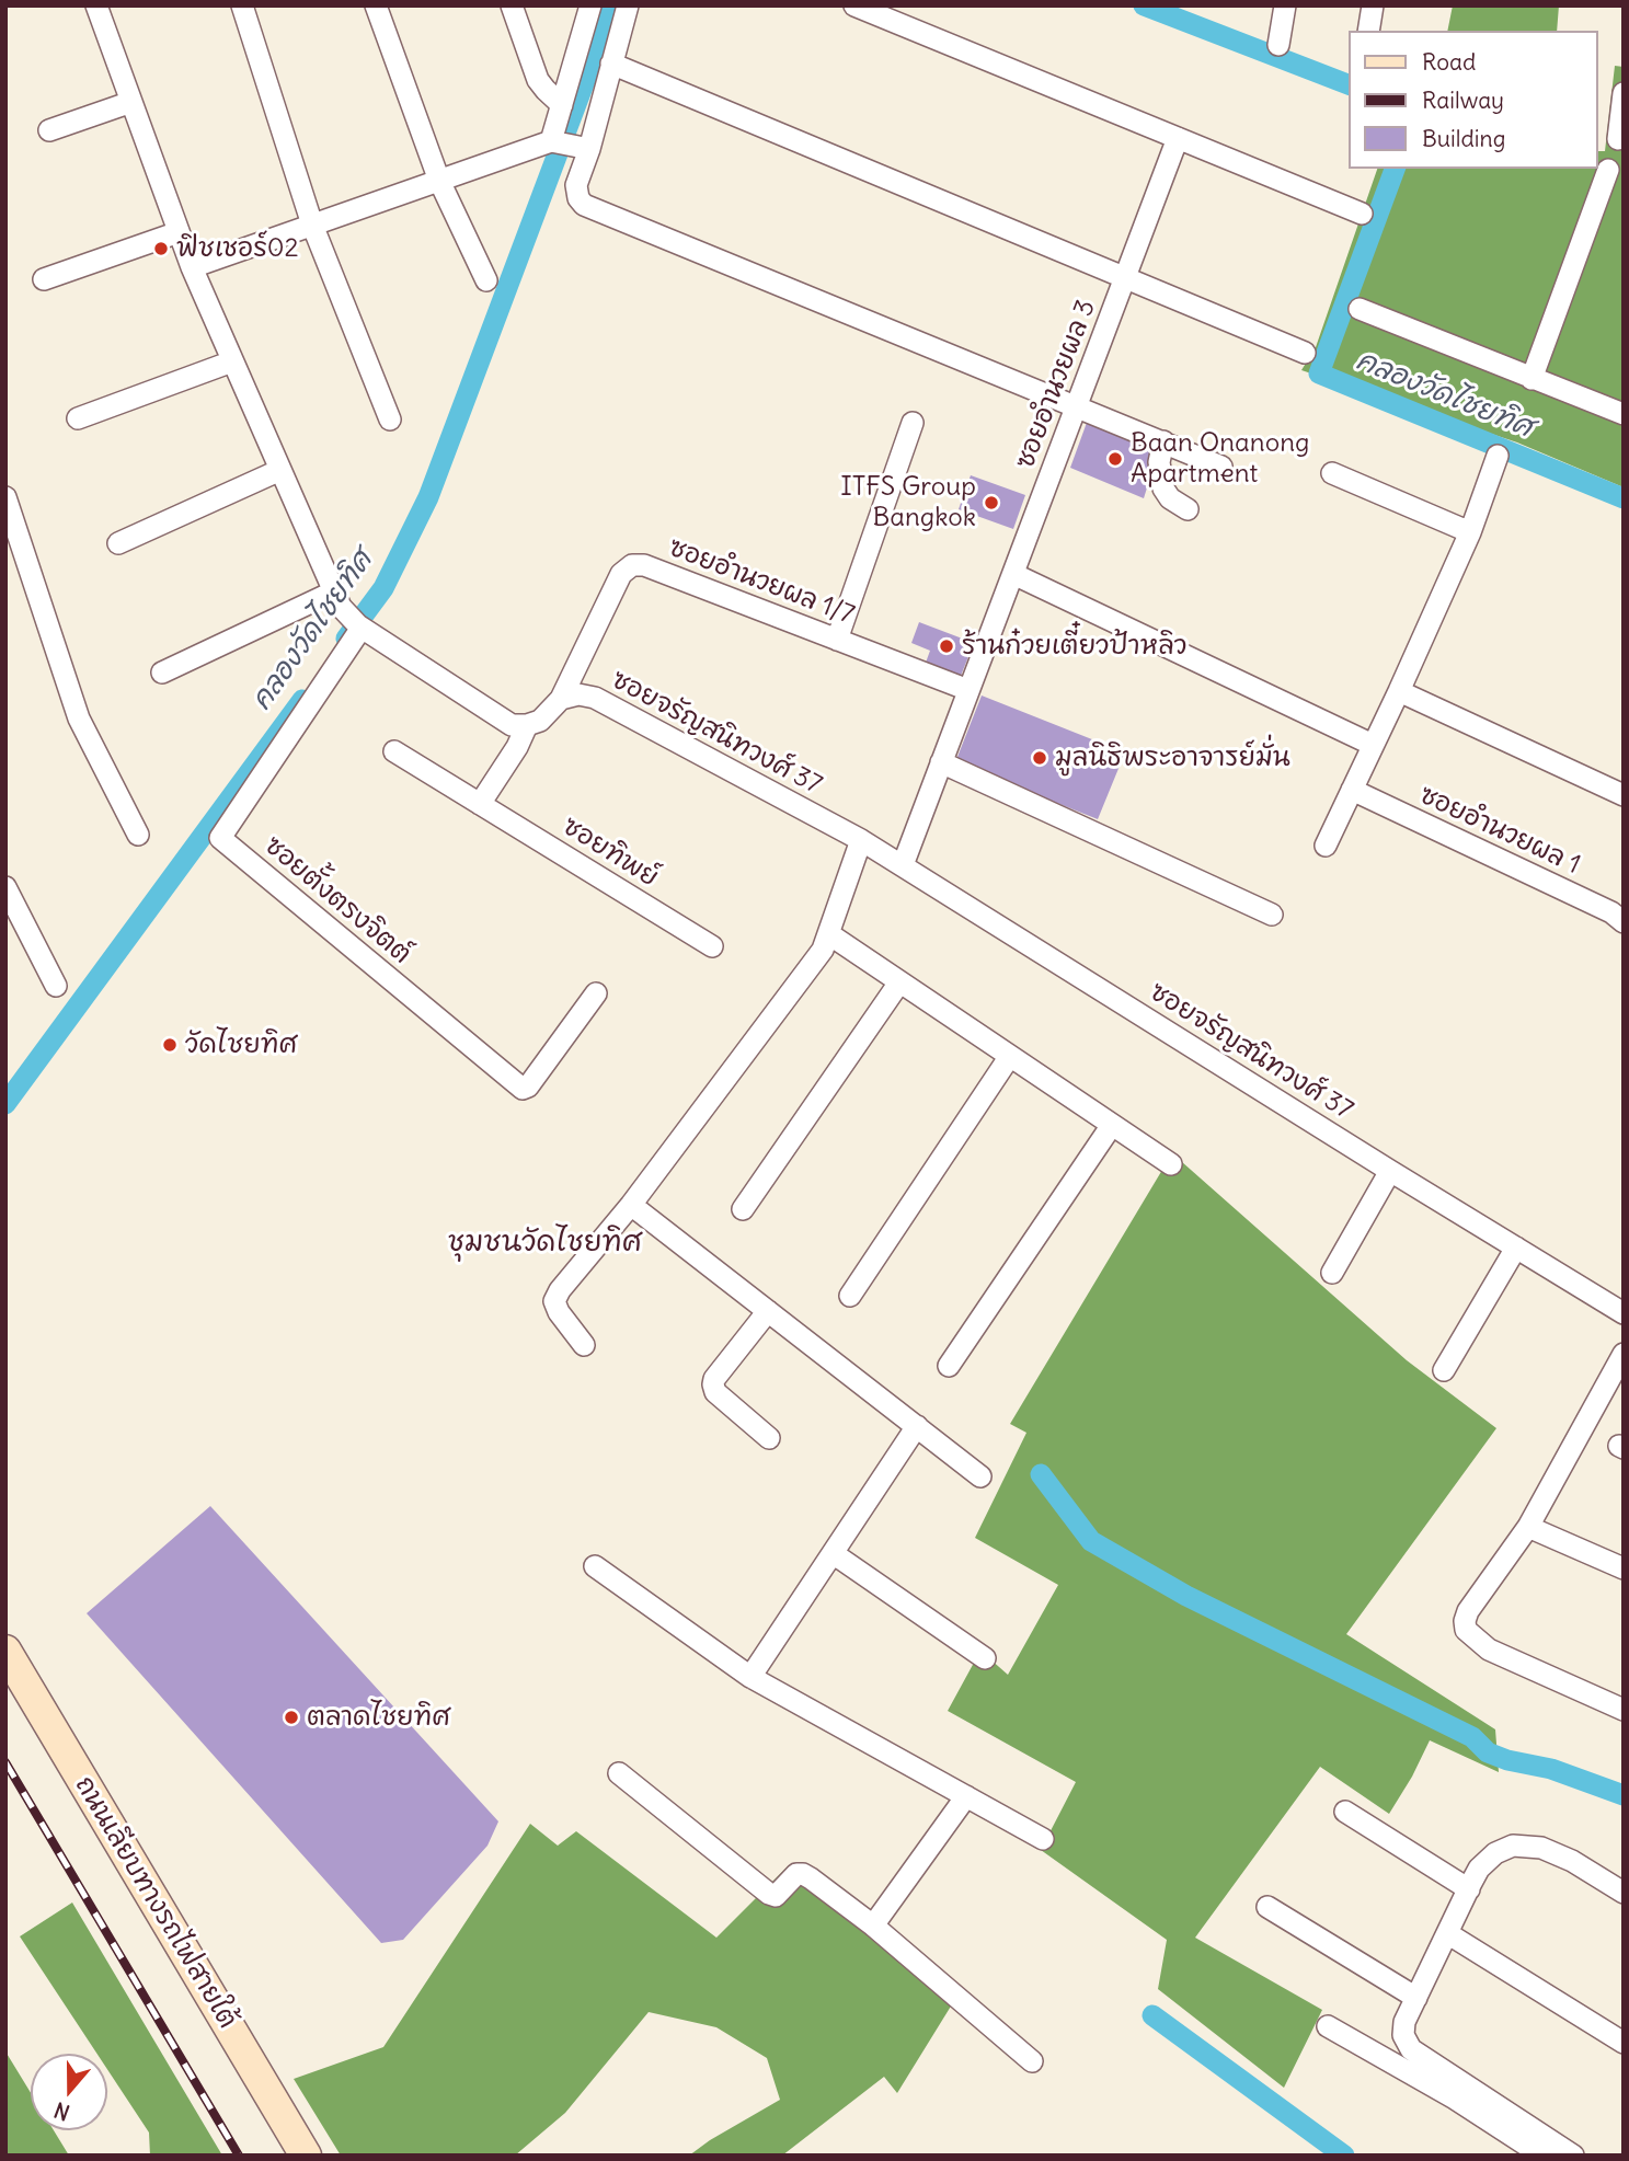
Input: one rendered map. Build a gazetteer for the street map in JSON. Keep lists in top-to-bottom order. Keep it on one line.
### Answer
{"streets":{"main road":["ถนนเลียบทางรถไฟสายใต้"],"street":["ซอยอำนวยผล 3","ซอยอำนวยผล 1/7","ซอยจรัญสนิทวงศ์ 37","ซอยอำนวยผล 1","ซอยทิพย์","ซอยตั้งตรงจิตต์"]},"crossings":[["ซอยอำนวยผล 3","ซอยอำนวยผล 1/7"],["ซอยอำนวยผล 3","ซอยจรัญสนิทวงศ์ 37"],["ซอยอำนวยผล 1/7","ซอยจรัญสนิทวงศ์ 37"]],"districts":["ชุมชนวัดไชยทิศ"],"water":["คลองวัดไชยทิศ"],"places":["ฟิชเชอร์02","Baan Onanong Apartment","ITFS Group Bangkok","ร้านก๋วยเตี๋ยวป้าหลิว","มูลนิธิพระอาจารย์มั่น","วัดไชยทิศ","ตลาดไชยทิศ"],"legend":["Road","Railway","Building"],"north":"bottom"}
